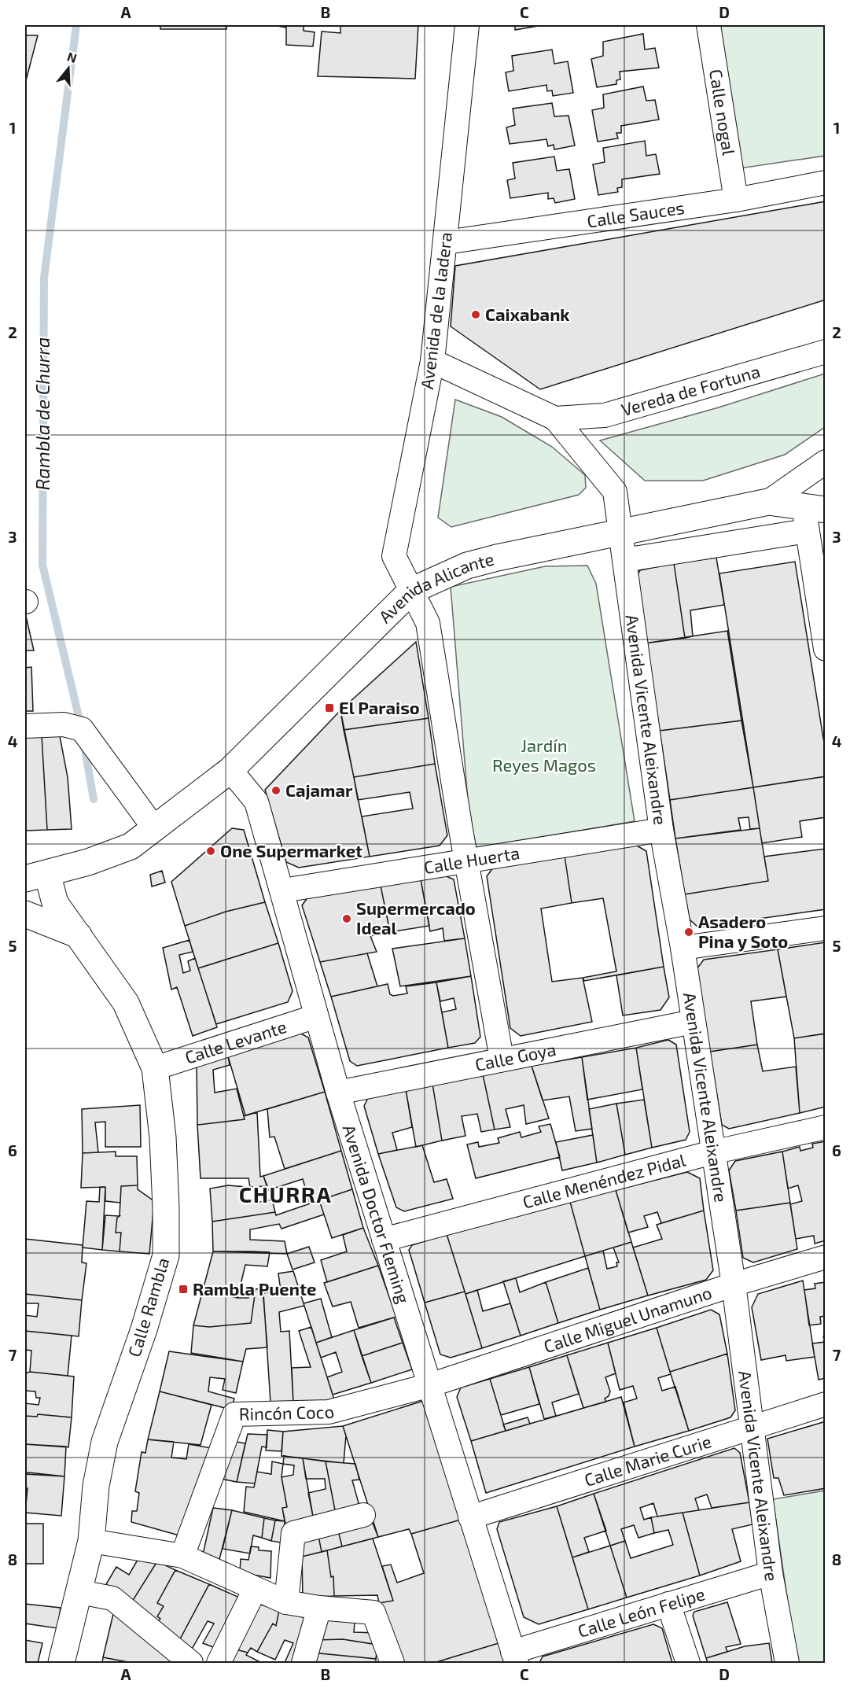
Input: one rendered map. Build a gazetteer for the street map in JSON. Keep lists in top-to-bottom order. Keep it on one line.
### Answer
{"streets":{"street":["Calle nogal","Calle Sauces","Avenida de la ladera","Vereda de Fortuna","Avenida Alicante","Avenida Vicente Aleixandre","Calle Huerta","Calle Levante","Calle Goya","Calle Menéndez Pidal","Avenida Doctor Fleming","Calle Rambla","Calle Miguel Unamuno","Rincón Coco","Calle Marie Curie","Calle León Felipe"]},"crossings":[["Calle nogal","Calle Sauces"],["Calle Sauces","Avenida de la ladera"],["Avenida de la ladera","Avenida Alicante"],["Avenida de la ladera","Calle Huerta"],["Avenida de la ladera","Calle Goya"],["Vereda de Fortuna","Avenida Vicente Aleixandre"],["Avenida Alicante","Avenida Vicente Aleixandre"],["Avenida Alicante","Avenida Doctor Fleming"],["Avenida Alicante","Calle Rambla"],["Avenida Vicente Aleixandre","Calle Huerta"],["Avenida Vicente Aleixandre","Calle Goya"],["Avenida Vicente Aleixandre","Calle Menéndez Pidal"],["Avenida Vicente Aleixandre","Calle Miguel Unamuno"],["Avenida Vicente Aleixandre","Calle Marie Curie"],["Avenida Vicente Aleixandre","Calle León Felipe"],["Calle Huerta","Avenida Doctor Fleming"],["Calle Levante","Avenida Doctor Fleming"],["Calle Levante","Calle Rambla"],["Calle Goya","Avenida Doctor Fleming"],["Calle Menéndez Pidal","Avenida Doctor Fleming"],["Avenida Doctor Fleming","Calle Miguel Unamuno"],["Avenida Doctor Fleming","Rincón Coco"],["Avenida Doctor Fleming","Calle Marie Curie"],["Avenida Doctor Fleming","Calle León Felipe"],["Calle Miguel Unamuno","Rincón Coco"]],"districts":["CHURRA"],"water":["Rambla de Churra"],"parks":["Jardín Reyes Magos"],"places":{"other":["Caixabank","Cajamar","One Supermarket","Supermercado Ideal","Asadero Pina y Soto"],"transit":["El Paraiso","Rambla Puente"]},"north":"top","grid":{"columns":["A","B","C","D"],"rows":["1","2","3","4","5","6","7","8"]}}
